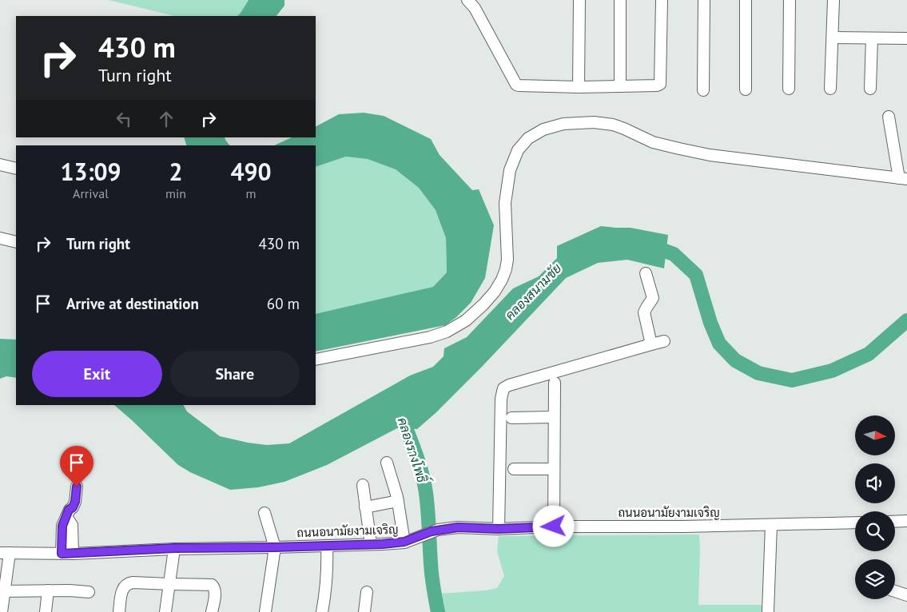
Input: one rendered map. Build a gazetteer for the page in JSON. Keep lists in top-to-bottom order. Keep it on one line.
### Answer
{"streets":{"street":["ถนนอนามัยงามเจริญ"]},"water":["คลองสนามชัย","คลองรางโพธิ์"],"north":"right","page":{"turn":["430 m","Turn right"],"eta":["13:09","Arrival","2","min","490","m"],"list":[{"name":"Turn right","value":"430 m"},{"name":"Arrive at destination","value":"60 m"}],"buttons":["Exit","Share"]}}
